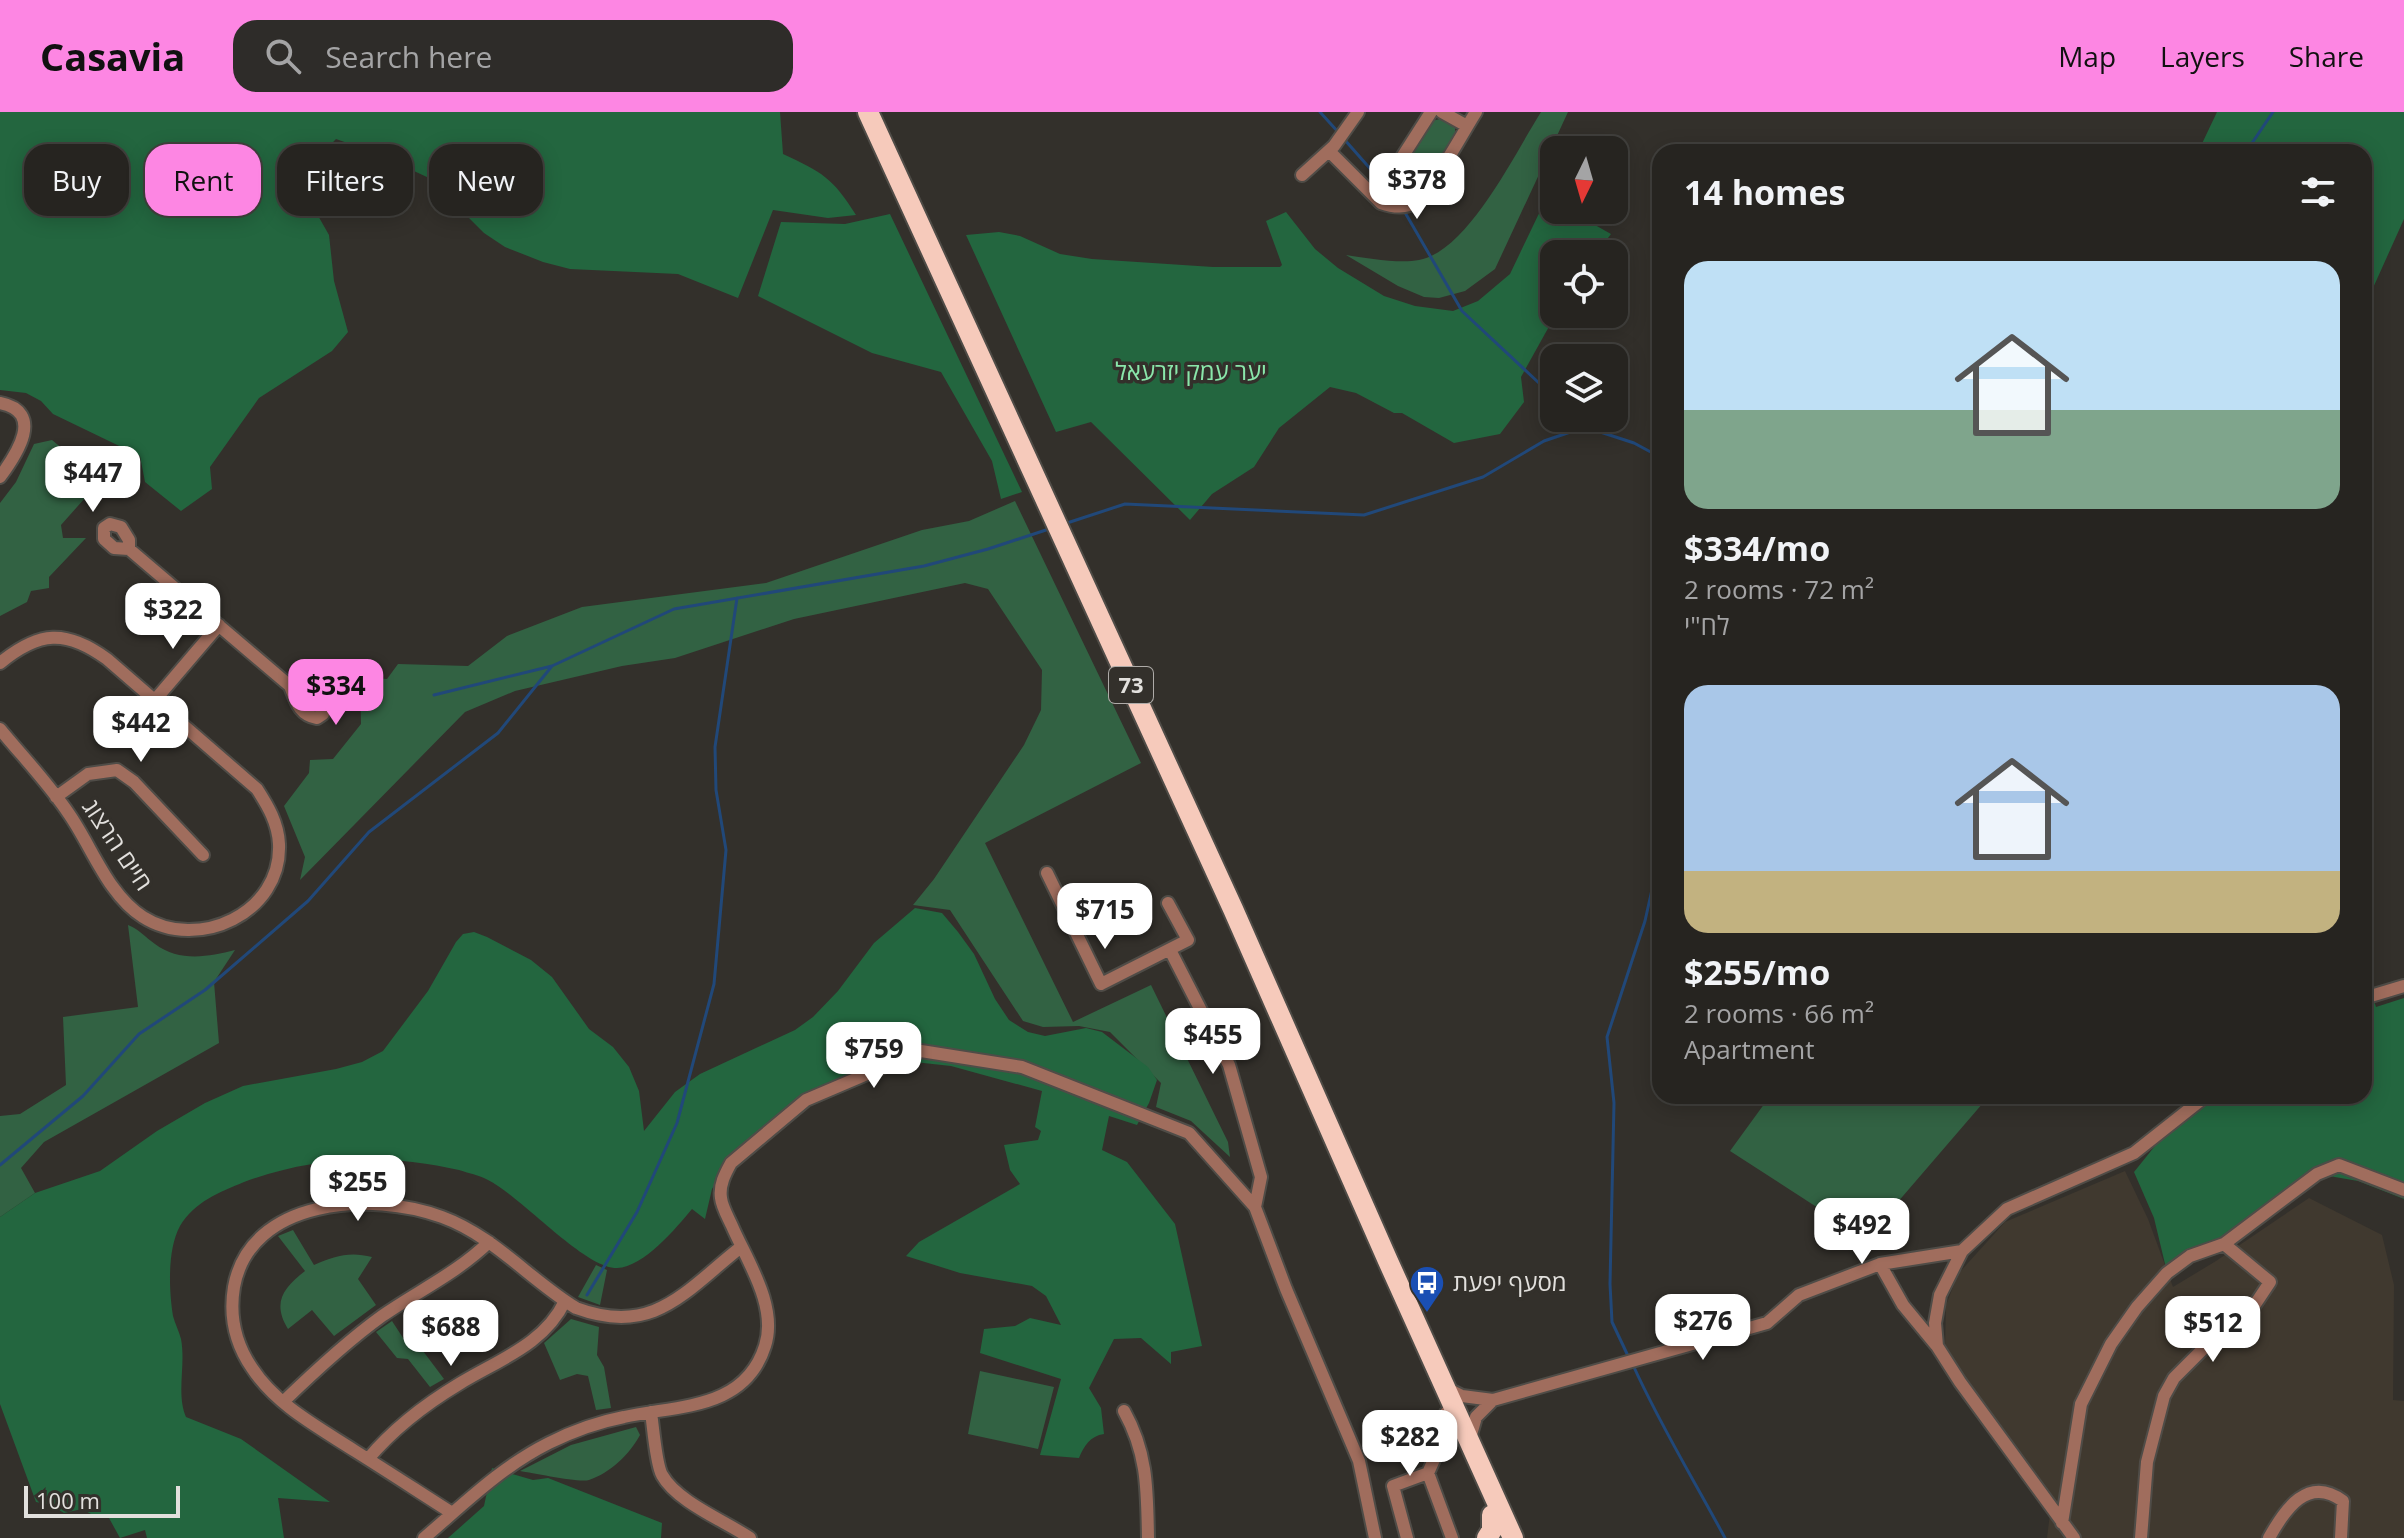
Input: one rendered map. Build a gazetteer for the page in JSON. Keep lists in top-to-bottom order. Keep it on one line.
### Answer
{"streets":{"highway":["73"],"street":["חיים הרצוג"]},"parks":["יער עמק יזרעאל"],"places":{"bus stop":["מסעף יפעת"]},"scale_bar":"100 m","north":"bottom","page":{"header":"Casavia","search":"Search here","nav":["Map","Layers","Share"],"chip":["Buy","Rent","Filters","New"],"heading":"14 homes","price":["$378","$447","$322","$334","$442","$715","$455","$759","$255","$492","$276","$512","$688","$282"],"list":[{"name":"$334/mo","note":"2 rooms · 72 m² · לח\"י"},{"name":"$255/mo","note":"2 rooms · 66 m² · Apartment"}],"scale":"100 m"}}
